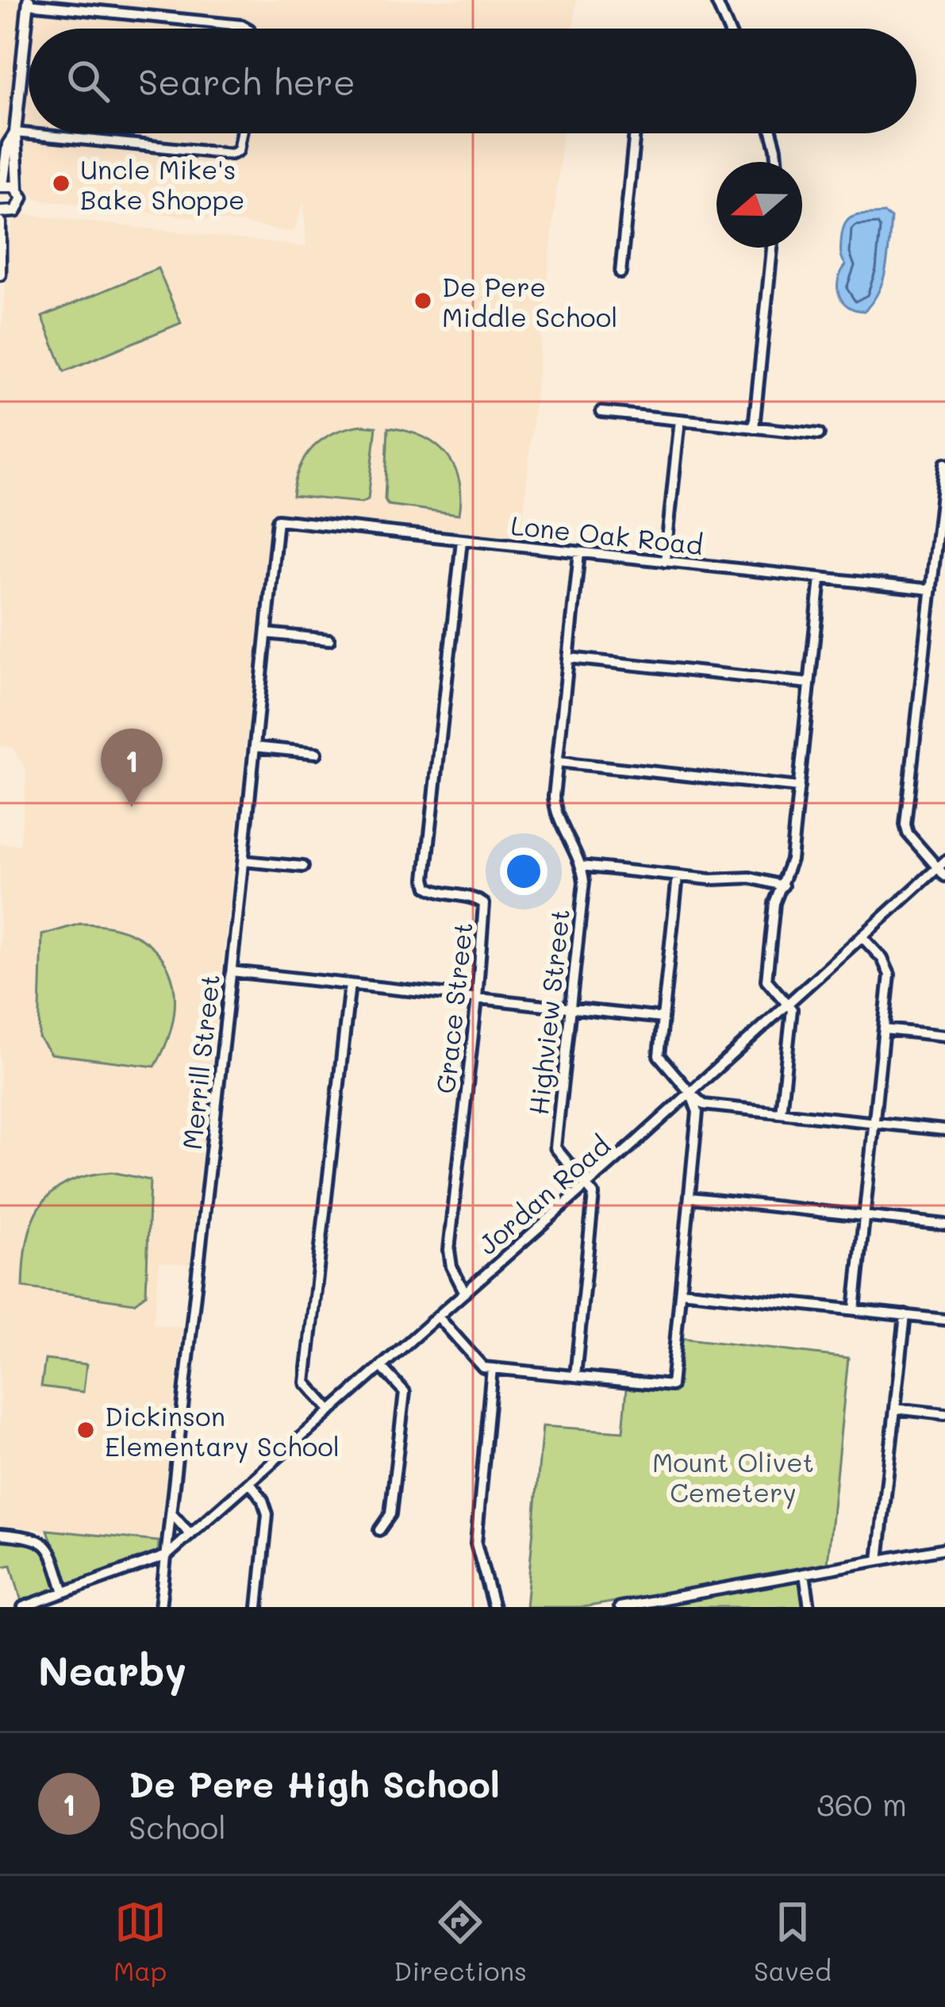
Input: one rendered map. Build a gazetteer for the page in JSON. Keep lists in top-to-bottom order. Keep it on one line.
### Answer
{"streets":{"street":["Lone Oak Road","Grace Street","Highview Street","Merrill Street","Jordan Road"]},"crossings":[["Lone Oak Road","Grace Street"],["Lone Oak Road","Highview Street"],["Lone Oak Road","Merrill Street"],["Grace Street","Jordan Road"],["Highview Street","Jordan Road"],["Merrill Street","Jordan Road"]],"parks":["Mount Olivet Cemetery"],"places":["Uncle Mike's Bake Shoppe","De Pere Middle School","Dickinson Elementary School"],"north":"left","page":{"search":"Search here","pins":"1","heading":"Nearby","list":[{"mark":"1","name":"De Pere High School","note":"School","value":"360 m"}],"nav":["Map","Directions","Saved"]}}
